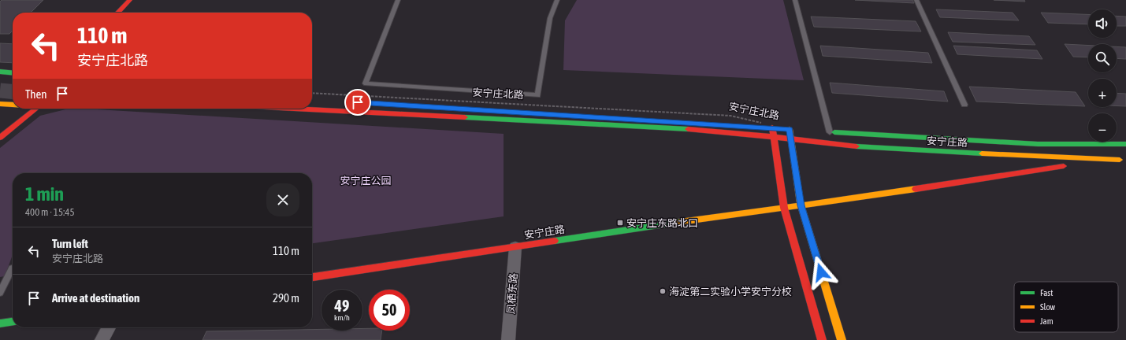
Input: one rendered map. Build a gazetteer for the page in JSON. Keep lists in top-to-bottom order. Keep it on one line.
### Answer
{"streets":{"main road":["安宁庄北路","安宁庄路"],"street":["凤栖东路"]},"crossings":[["安宁庄路","凤栖东路"]],"parks":["安宁庄公园"],"places":{"transit":["安宁庄东路北口"],"other":["海淀第二实验小学安宁分校"]},"legend":["Fast","Slow","Jam"],"page":{"map_buttons":["+","−"],"turn":["110 m","安宁庄北路"],"then":"Then","heading":["1 min","400 m · 15:45"],"list":[{"name":"Turn left","note":"安宁庄北路","value":"110 m"},{"name":"Arrive at destination","value":"290 m"}],"speed":"49 km/h","limit":"50"}}
